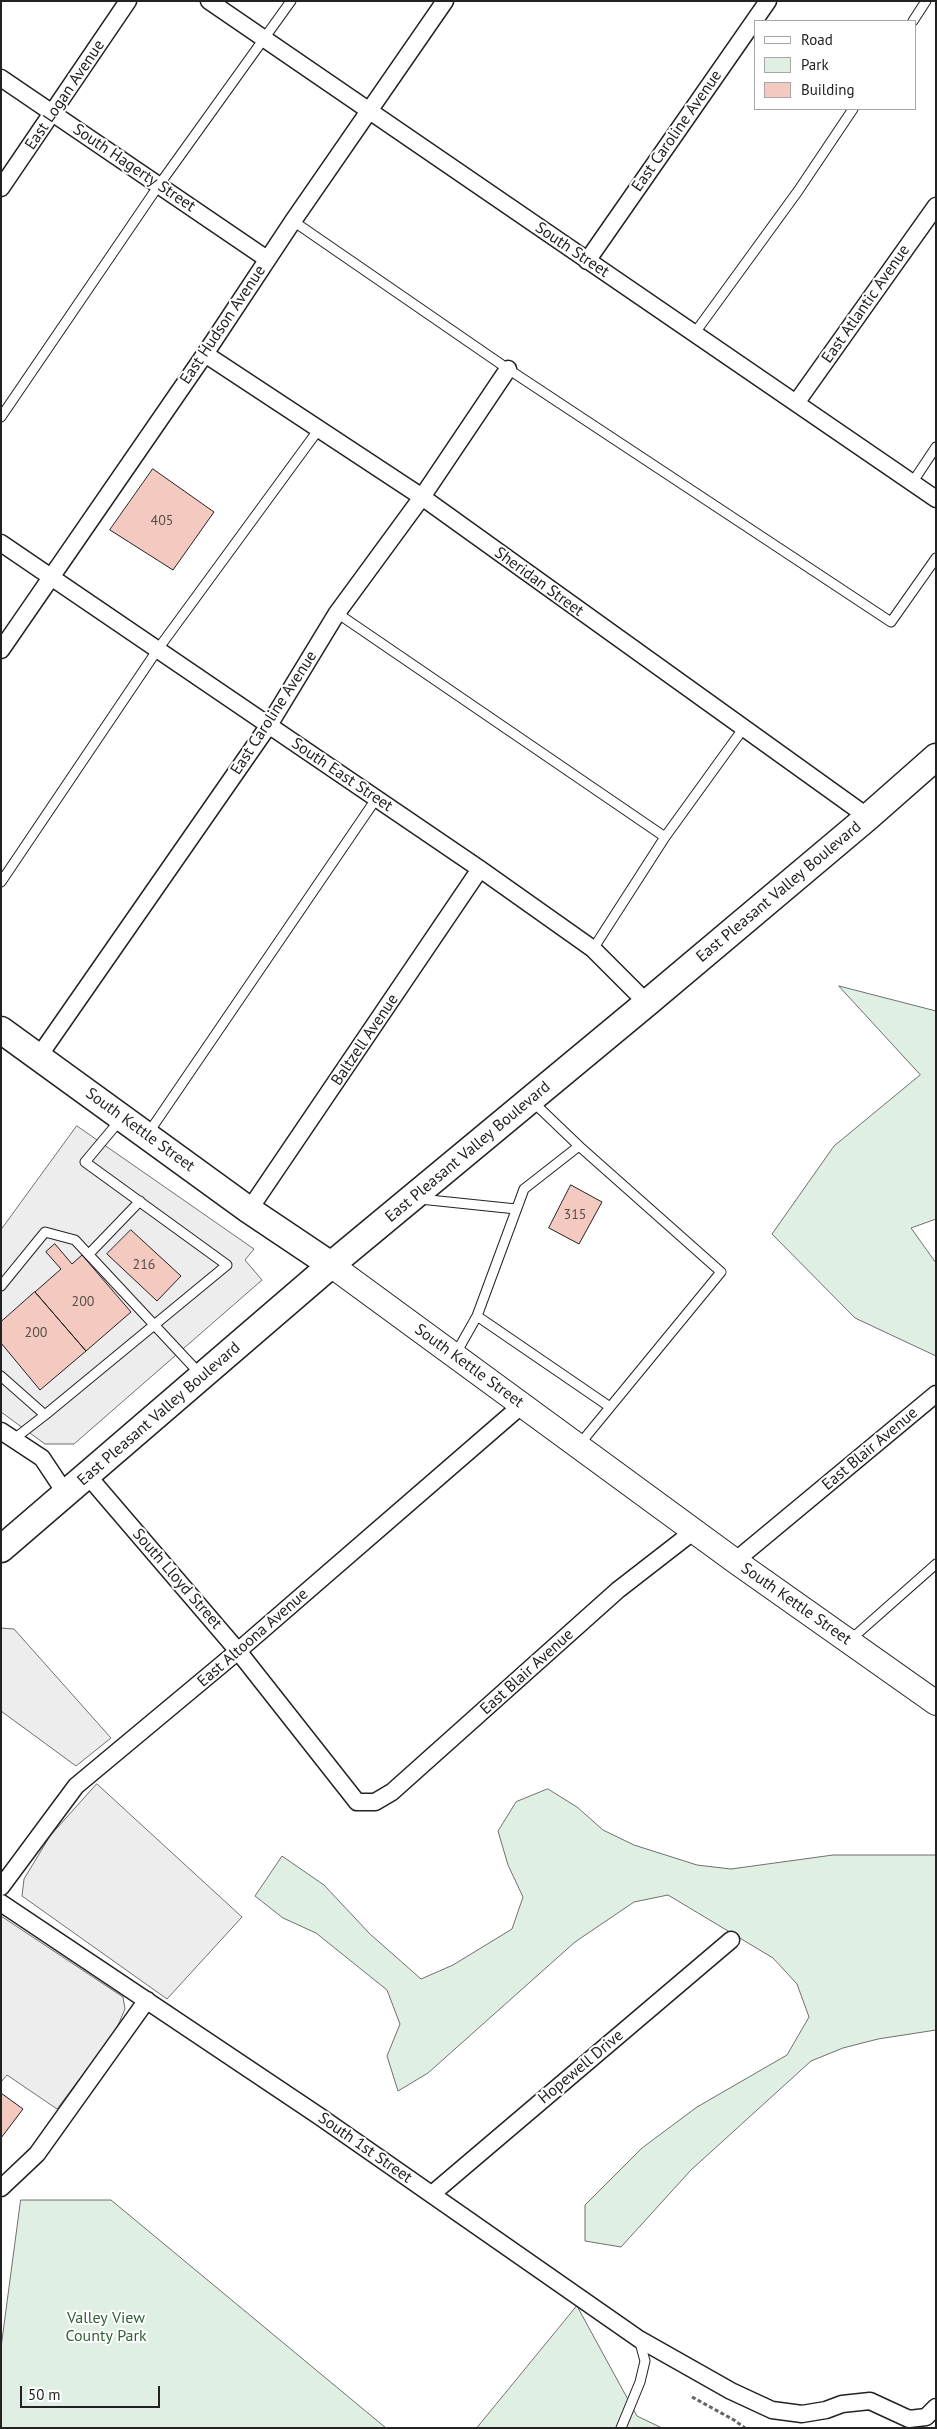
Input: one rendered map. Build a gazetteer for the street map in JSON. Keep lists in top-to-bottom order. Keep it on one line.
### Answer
{"streets":{"main road":["East Pleasant Valley Boulevard","South Kettle Street"],"street":["East Logan Avenue","East Caroline Avenue","South Hagerty Street","South Street","East Atlantic Avenue","East Hudson Avenue","Sheridan Street","South East Street","Baltzell Avenue","East Blair Avenue","South Lloyd Street","East Altoona Avenue","Hopewell Drive","South 1st Street"]},"crossings":[["East Logan Avenue","South Hagerty Street"],["East Caroline Avenue","South Street"],["East Caroline Avenue","Sheridan Street"],["East Caroline Avenue","South East Street"],["East Caroline Avenue","South Kettle Street"],["South Hagerty Street","East Hudson Avenue"],["South Street","East Atlantic Avenue"],["South Street","East Hudson Avenue"],["East Hudson Avenue","Sheridan Street"],["East Hudson Avenue","South East Street"],["Sheridan Street","East Pleasant Valley Boulevard"],["South East Street","East Pleasant Valley Boulevard"],["South East Street","Baltzell Avenue"],["East Pleasant Valley Boulevard","South Kettle Street"],["East Pleasant Valley Boulevard","South Lloyd Street"],["Baltzell Avenue","South Kettle Street"],["South Kettle Street","East Blair Avenue"],["South Kettle Street","East Altoona Avenue"],["East Blair Avenue","South Lloyd Street"],["South Lloyd Street","East Altoona Avenue"],["Hopewell Drive","South 1st Street"]],"parks":["Valley View County Park"],"house_numbers":["405","315","216","200","200"],"legend":["Road","Park","Building"],"scale_bar":"50 m"}
